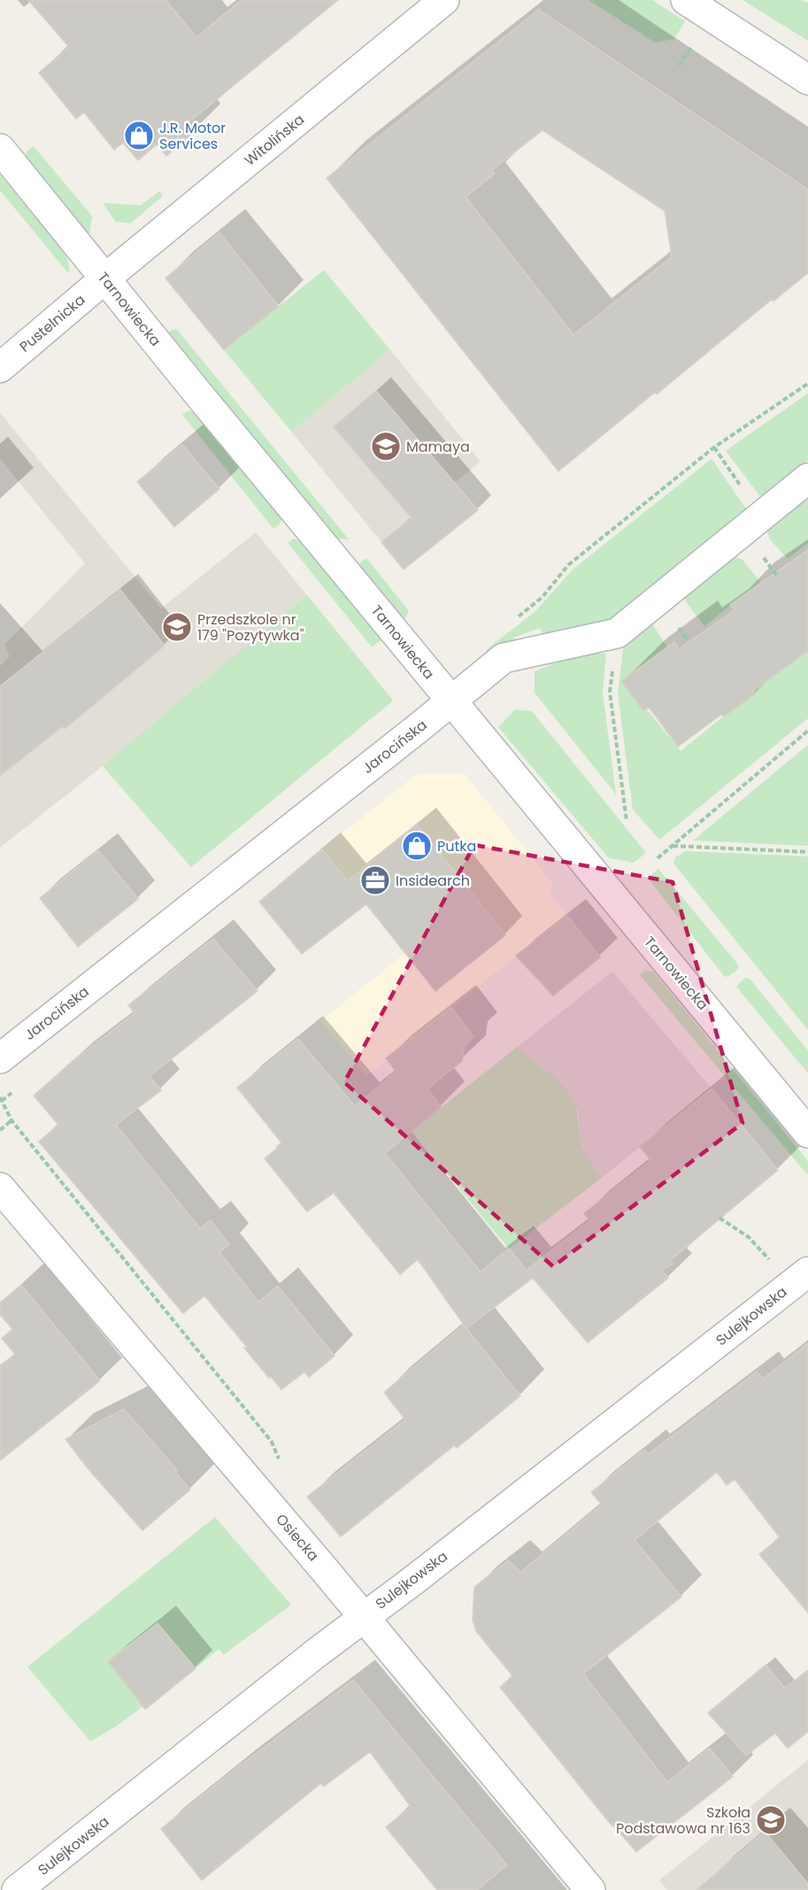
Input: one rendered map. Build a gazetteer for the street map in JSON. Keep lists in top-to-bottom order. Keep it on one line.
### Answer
{"streets":{"street":["Witolińska","Tarnowiecka","Pustelnicka","Jarocińska","Sulejkowska","Osiecka"]},"crossings":[["Witolińska","Tarnowiecka"],["Witolińska","Pustelnicka"],["Tarnowiecka","Pustelnicka"],["Tarnowiecka","Jarocińska"],["Sulejkowska","Osiecka"]],"places":{"shop":["J.R. Motor Services","Putka"],"school or university":["Mamaya","Przedszkole nr 179 \"Pozytywka\"","Szkoła Podstawowa nr 163"],"office":["Insidearch"]}}
